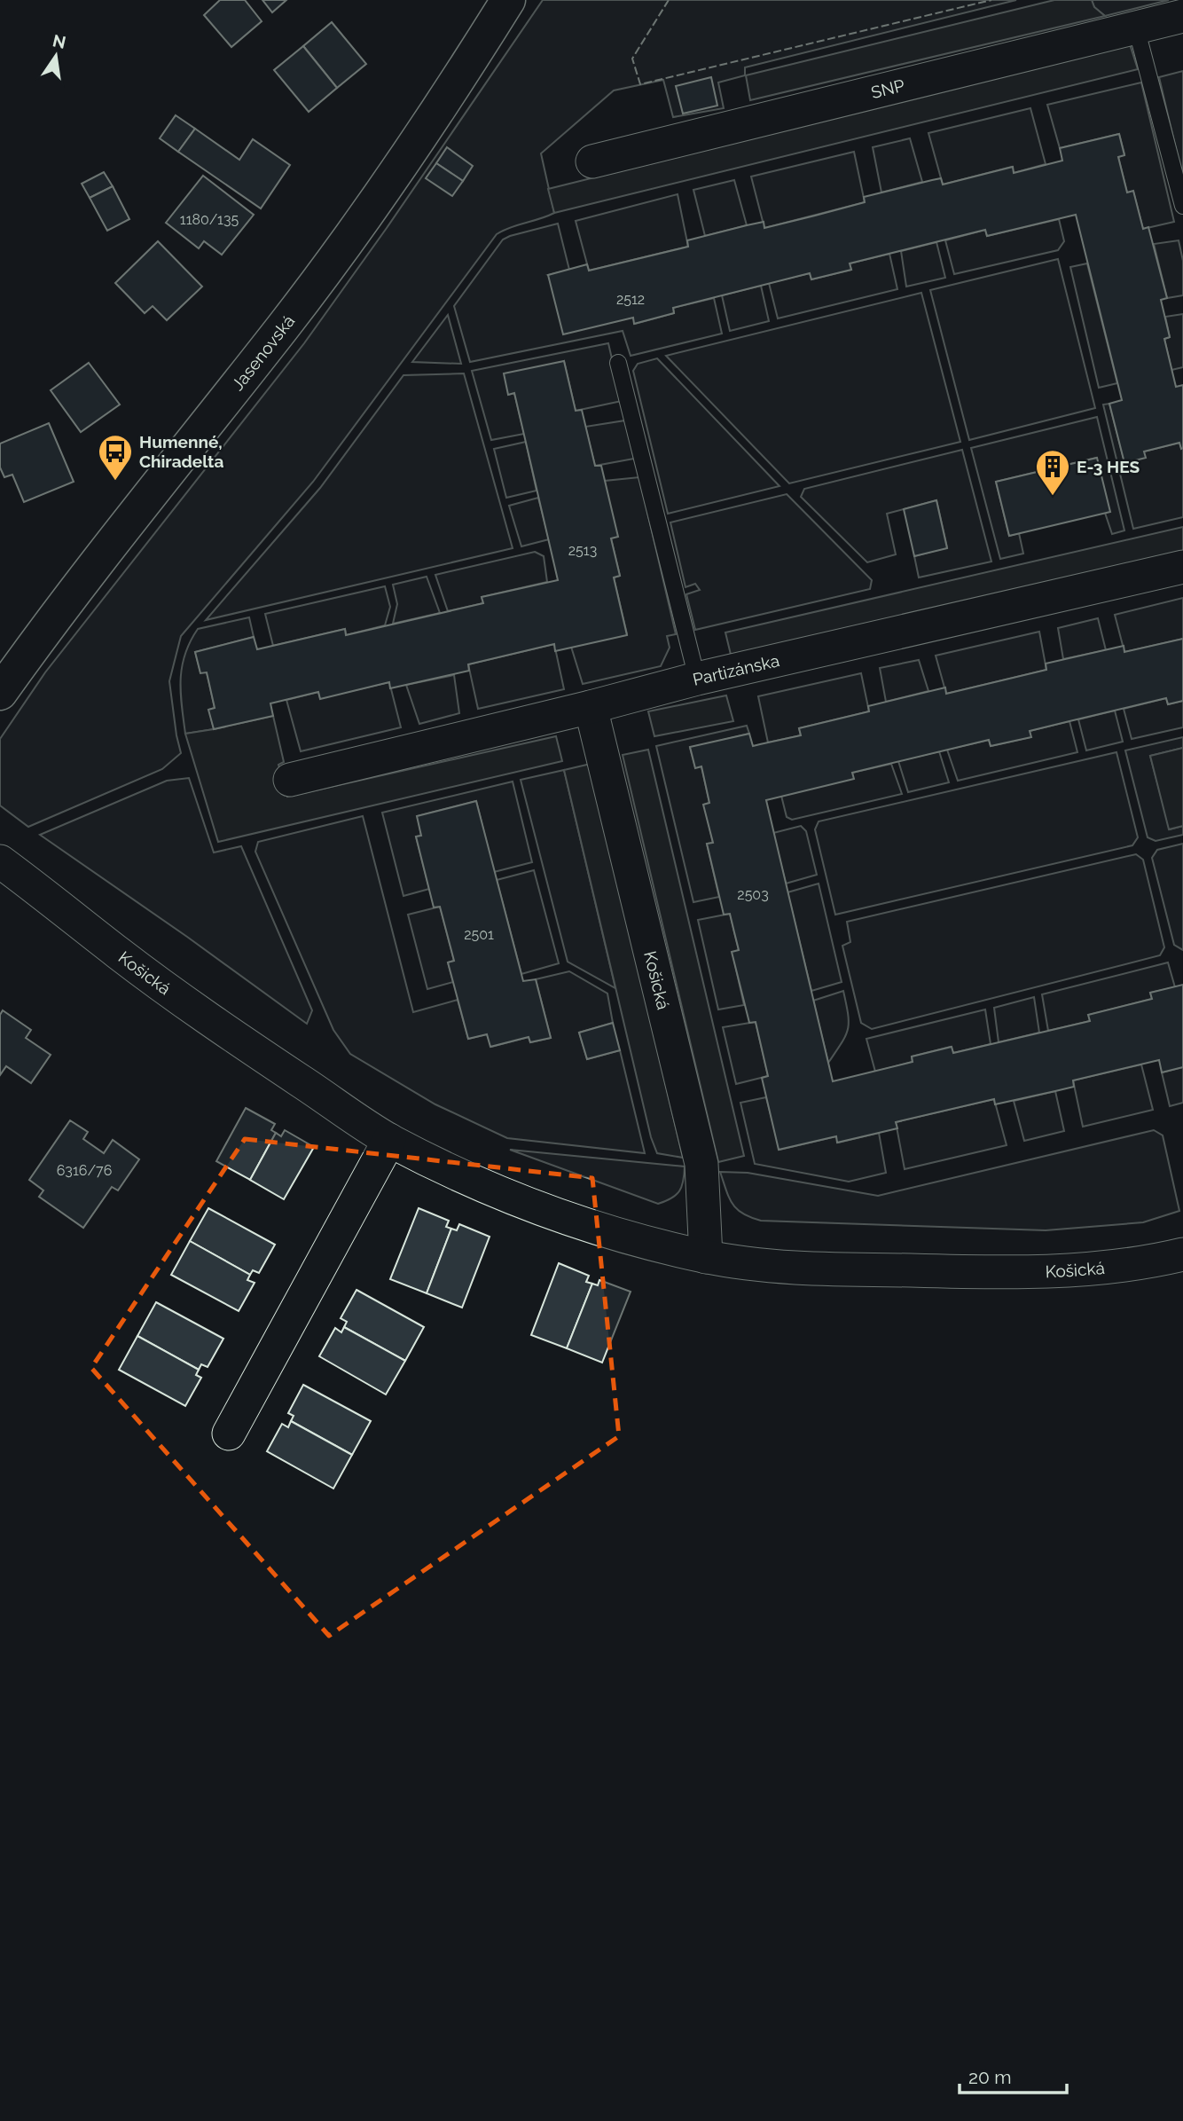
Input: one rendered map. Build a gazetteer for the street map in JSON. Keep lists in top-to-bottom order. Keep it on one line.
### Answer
{"streets":{"street":["SNP","Jasenovská","Partizánska","Košická"]},"crossings":[["Partizánska","Košická"]],"places":{"bus stop":["Humenné, Chiradelta"],"building":["E-3 HES"]},"house_numbers":["1180/135","2512","2513","2503","2501","6316/76"],"scale_bar":"20 m","north":"top"}
